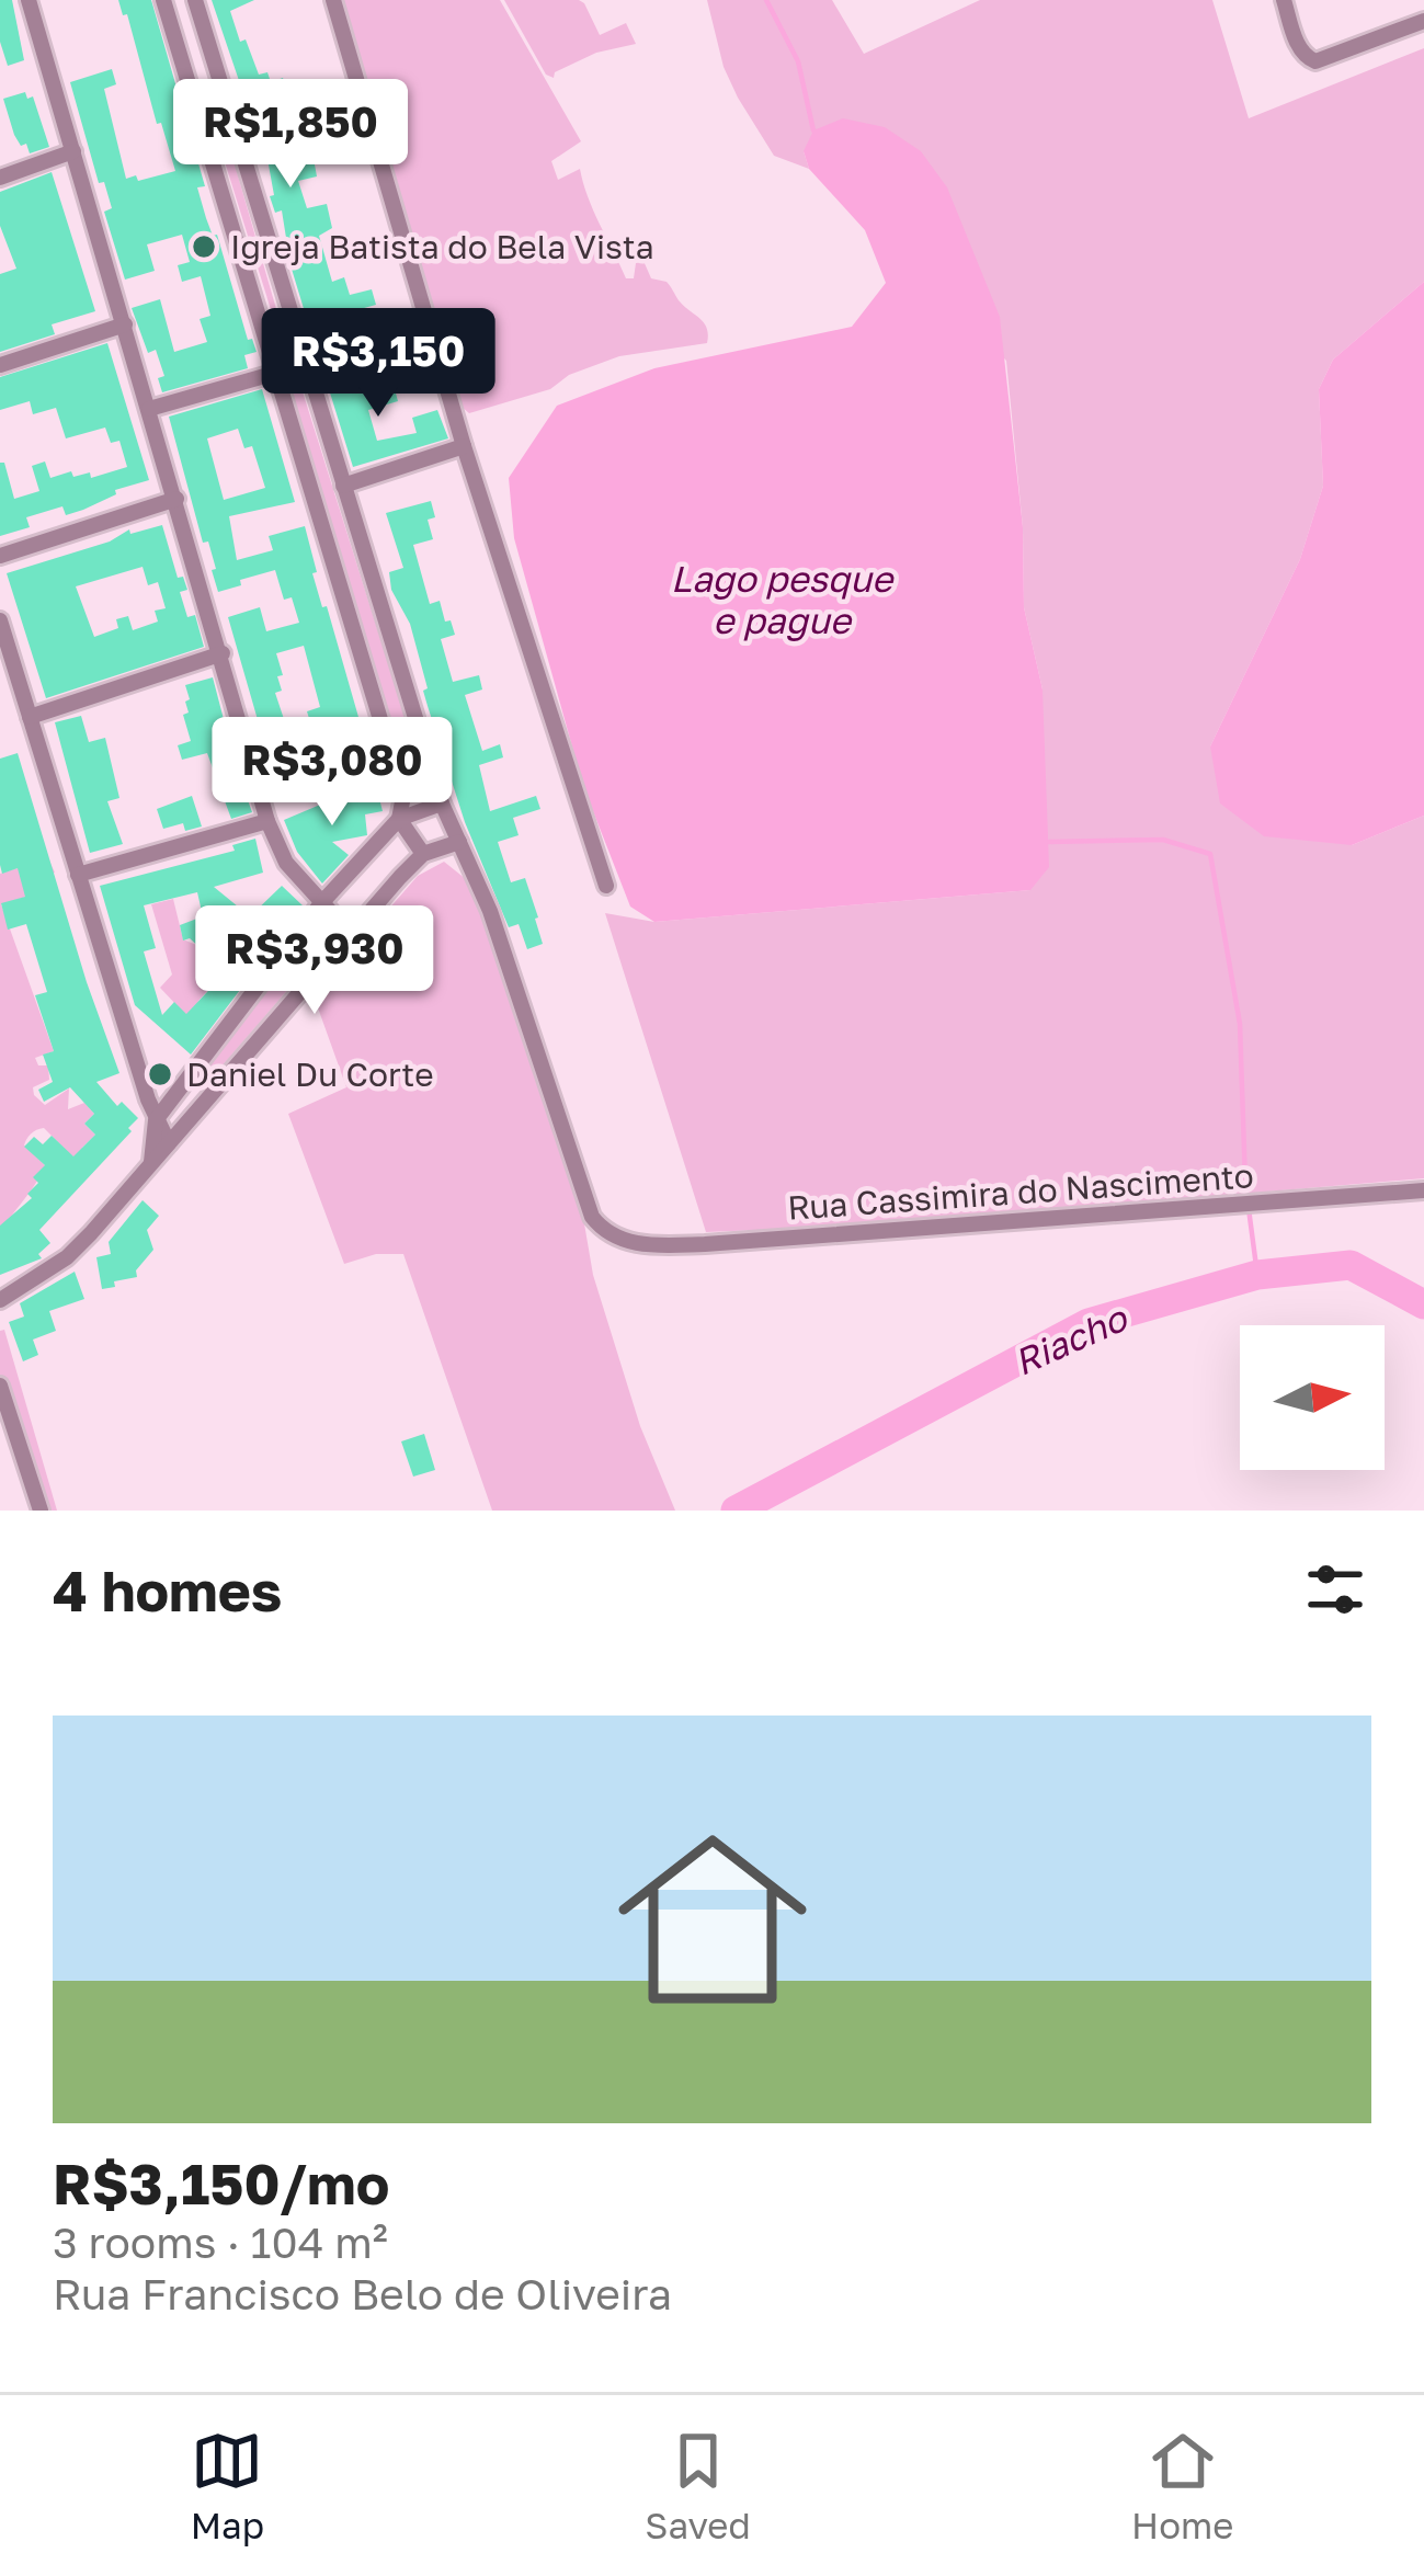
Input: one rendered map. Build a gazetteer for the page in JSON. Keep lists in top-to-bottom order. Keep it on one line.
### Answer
{"streets":{"street":["Rua Cassimira do Nascimento"]},"water":["Lago pesque e pague","Riacho"],"places":["Igreja Batista do Bela Vista","Daniel Du Corte"],"north":"right","page":{"price":["R$1,850","R$3,150","R$3,080","R$3,930"],"heading":"4 homes","list":[{"name":"R$3,150/mo","note":"3 rooms · 104 m² · Rua Francisco Belo de Oliveira"}],"tabs":["Map","Saved","Home"]}}
